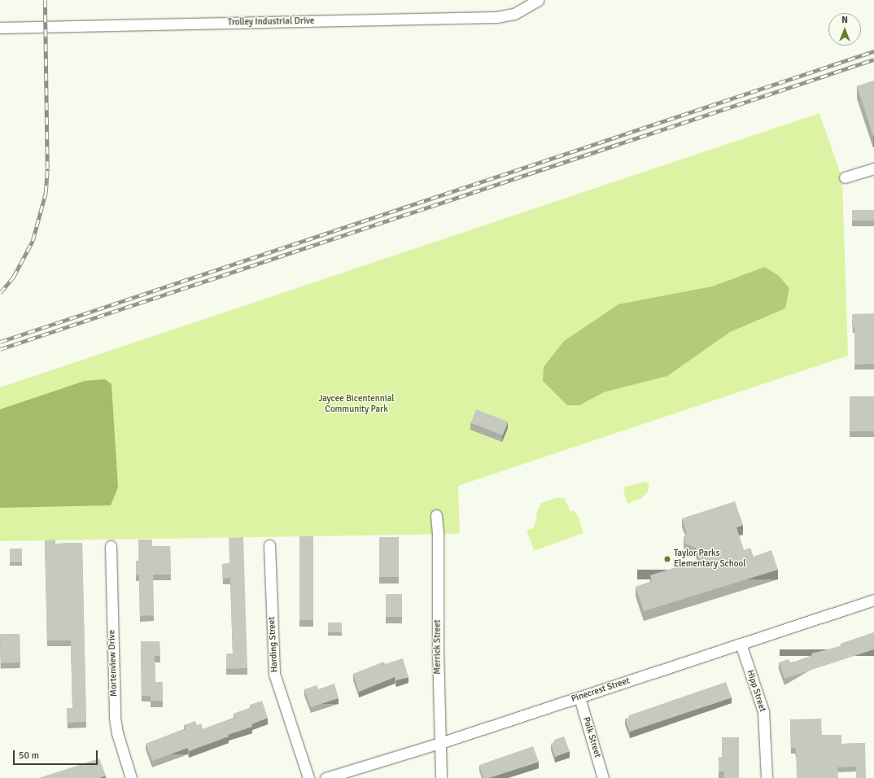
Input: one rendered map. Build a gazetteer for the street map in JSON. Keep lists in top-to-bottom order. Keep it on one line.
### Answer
{"streets":{"street":["Trolley Industrial Drive","Harding Street","Merrick Street","Mortenview Drive","Pinecrest Street","Hipp Street","Polk Street"]},"crossings":[["Merrick Street","Pinecrest Street"],["Pinecrest Street","Hipp Street"],["Pinecrest Street","Polk Street"]],"parks":["Jaycee Bicentennial Community Park"],"places":["Taylor Parks Elementary School"],"scale_bar":"50 m","north":"top"}
